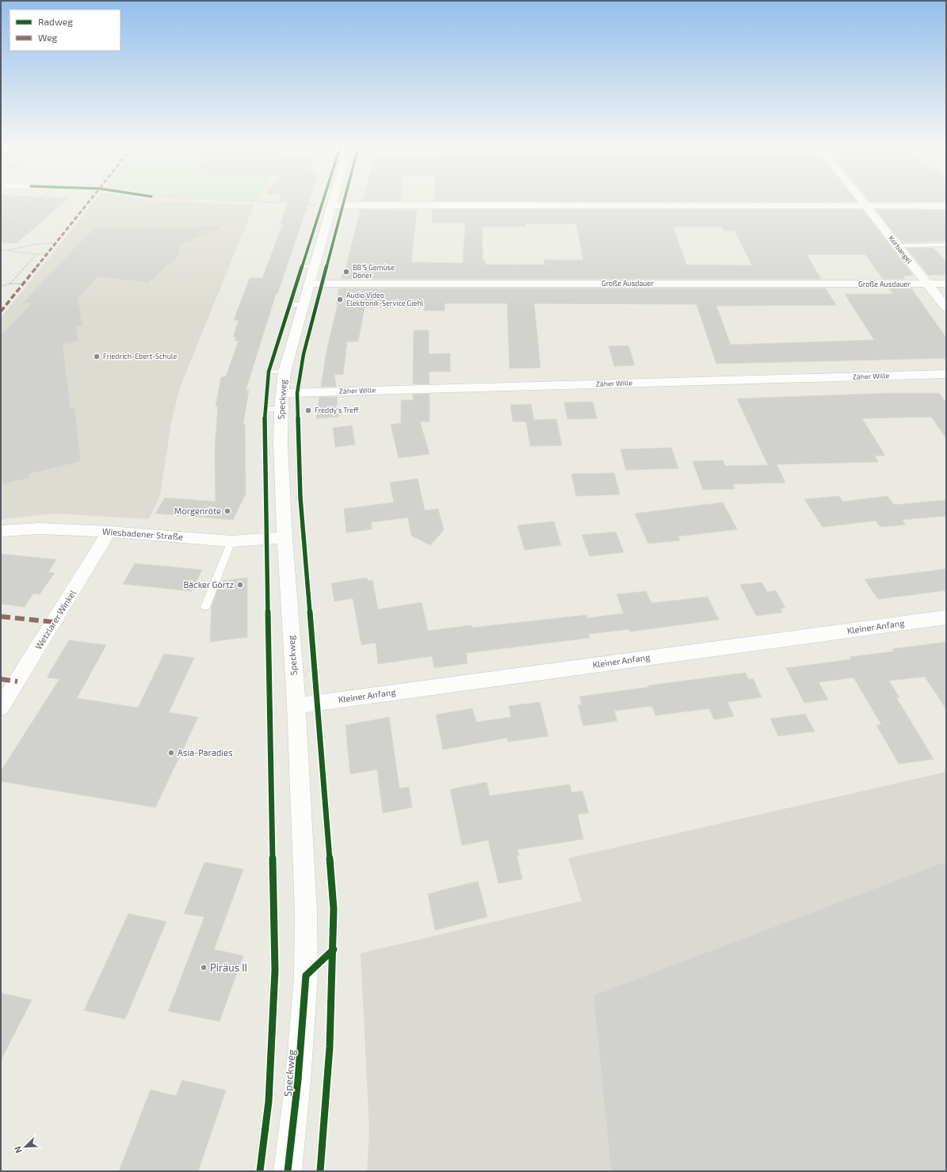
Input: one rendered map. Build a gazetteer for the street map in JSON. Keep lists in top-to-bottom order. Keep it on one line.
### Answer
{"streets":{"street":["Korbangel","Große Ausdauer","Zäher Wille","Speckweg","Wiesbadener Straße","Wetzlarer Winkel","Kleiner Anfang"]},"crossings":[["Korbangel","Große Ausdauer"],["Große Ausdauer","Speckweg"],["Zäher Wille","Speckweg"],["Speckweg","Wiesbadener Straße"],["Speckweg","Kleiner Anfang"],["Wiesbadener Straße","Wetzlarer Winkel"]],"places":["BB'S Gemüse Döner","Audio Video Elektronik-Service Giehl","Friedrich-Ebert-Schule","Freddy's Treff","Morgenröte","Bäcker Görtz","Asia-Paradies","Piräus II"],"legend":["Radweg","Weg"],"north":"bottom left"}
